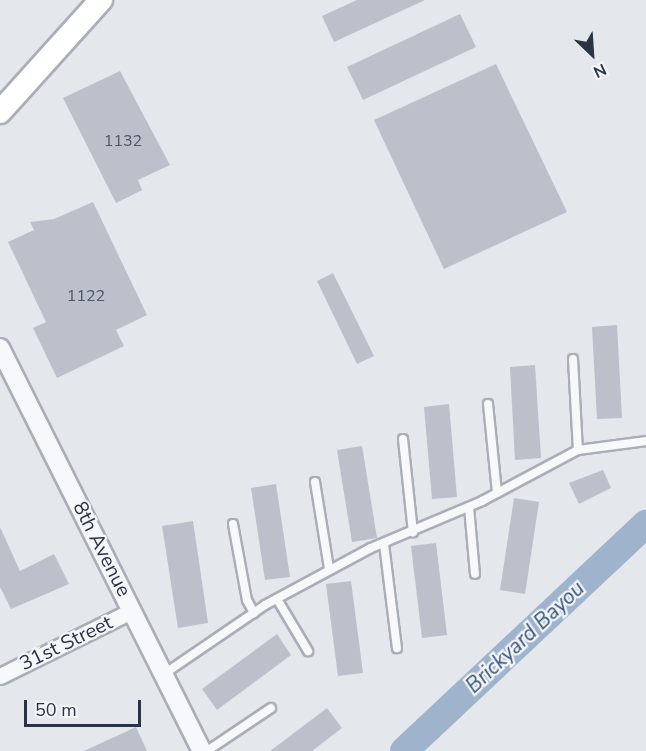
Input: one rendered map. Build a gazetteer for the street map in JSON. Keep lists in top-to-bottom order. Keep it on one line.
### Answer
{"streets":{"street":["8th Avenue","31st Street"]},"crossings":[["8th Avenue","31st Street"]],"water":["Brickyard Bayou"],"house_numbers":["1132","1122"],"scale_bar":"50 m","north":"bottom right"}
